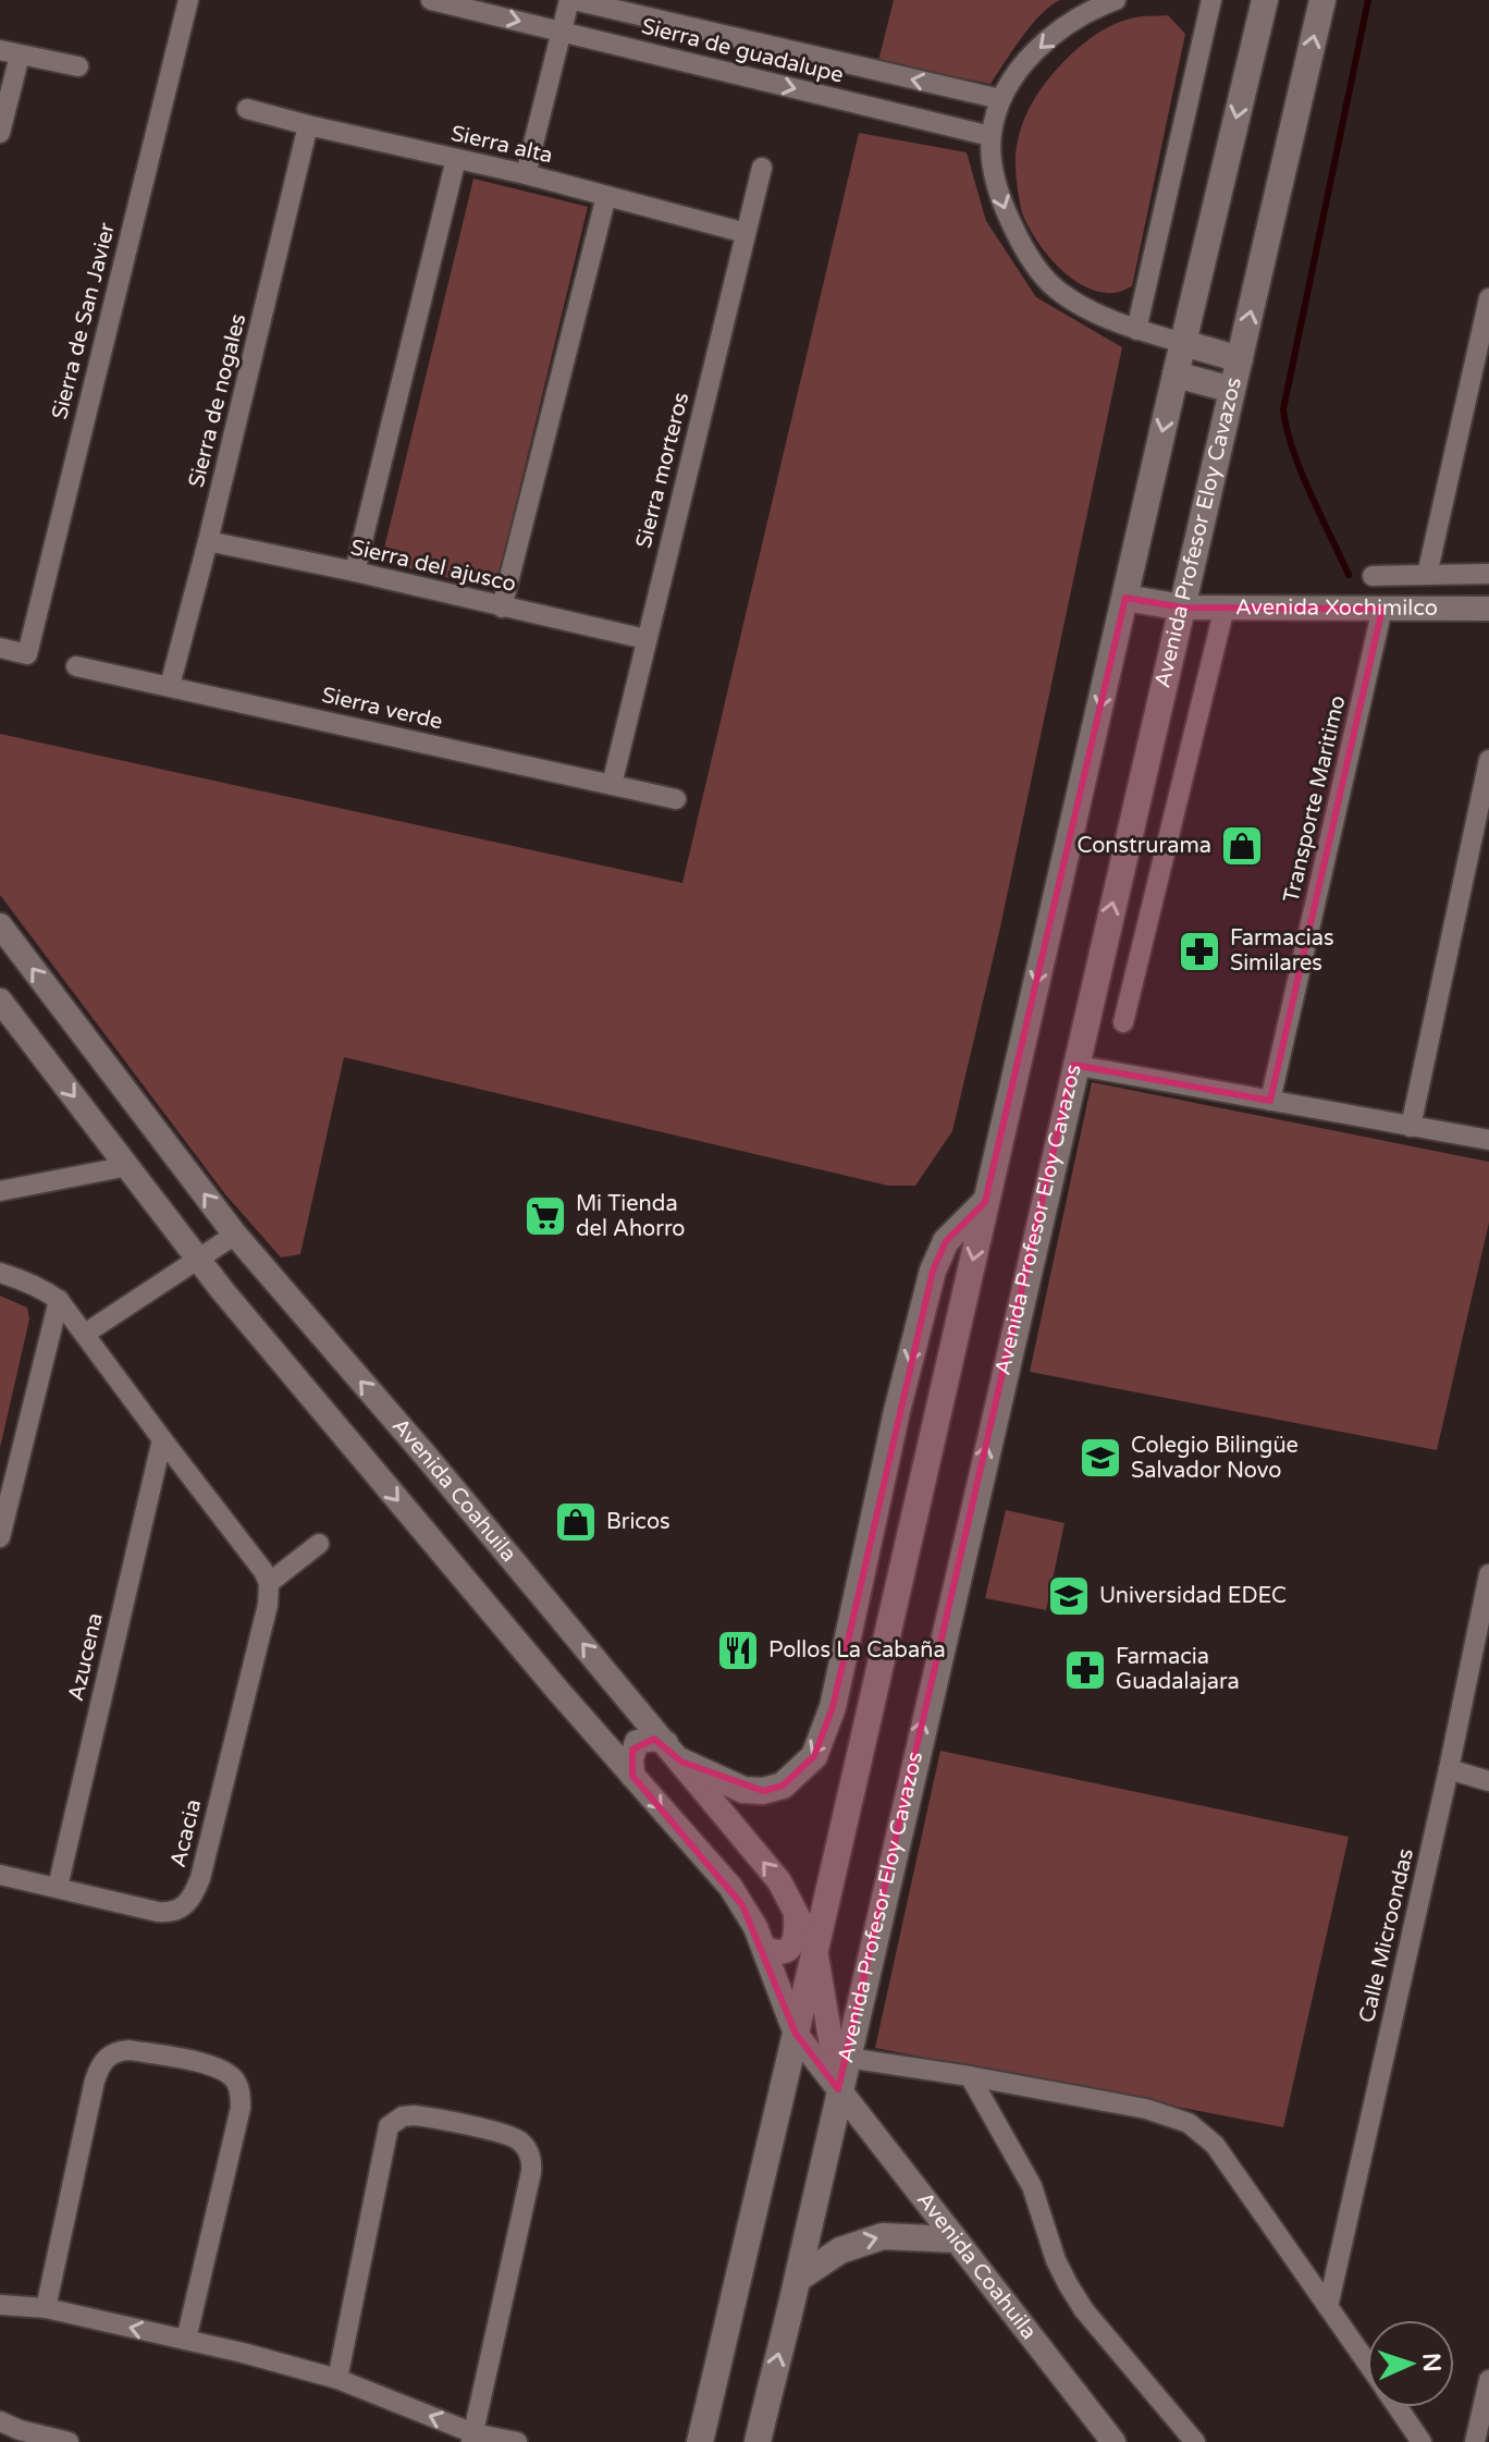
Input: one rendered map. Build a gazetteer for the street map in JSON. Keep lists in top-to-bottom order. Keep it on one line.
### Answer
{"streets":{"main road":["Avenida Profesor Eloy Cavazos"],"street":["Sierra de guadalupe","Sierra alta","Sierra de San Javier","Sierra de nogales","Sierra morteros","Sierra del ajusco","Avenida Xochimilco","Sierra verde","Transporte Maritimo","Avenida Coahuila","Azucena","Acacia","Calle Microondas"]},"crossings":[["Sierra alta","Sierra de nogales"],["Sierra alta","Sierra morteros"],["Sierra de nogales","Sierra del ajusco"],["Sierra de nogales","Sierra verde"],["Sierra morteros","Sierra del ajusco"],["Sierra morteros","Sierra verde"],["Avenida Profesor Eloy Cavazos","Avenida Xochimilco"],["Avenida Profesor Eloy Cavazos","Avenida Coahuila"],["Avenida Xochimilco","Transporte Maritimo"],["Azucena","Acacia"]],"places":{"shop":["Construrama","Bricos"],"pharmacy":["Farmacias Similares","Farmacia Guadalajara"],"supermarket":["Mi Tienda del Ahorro"],"school or university":["Colegio Bilingüe Salvador Novo","Universidad EDEC"],"restaurant":["Pollos La Cabaña"]},"north":"right"}
